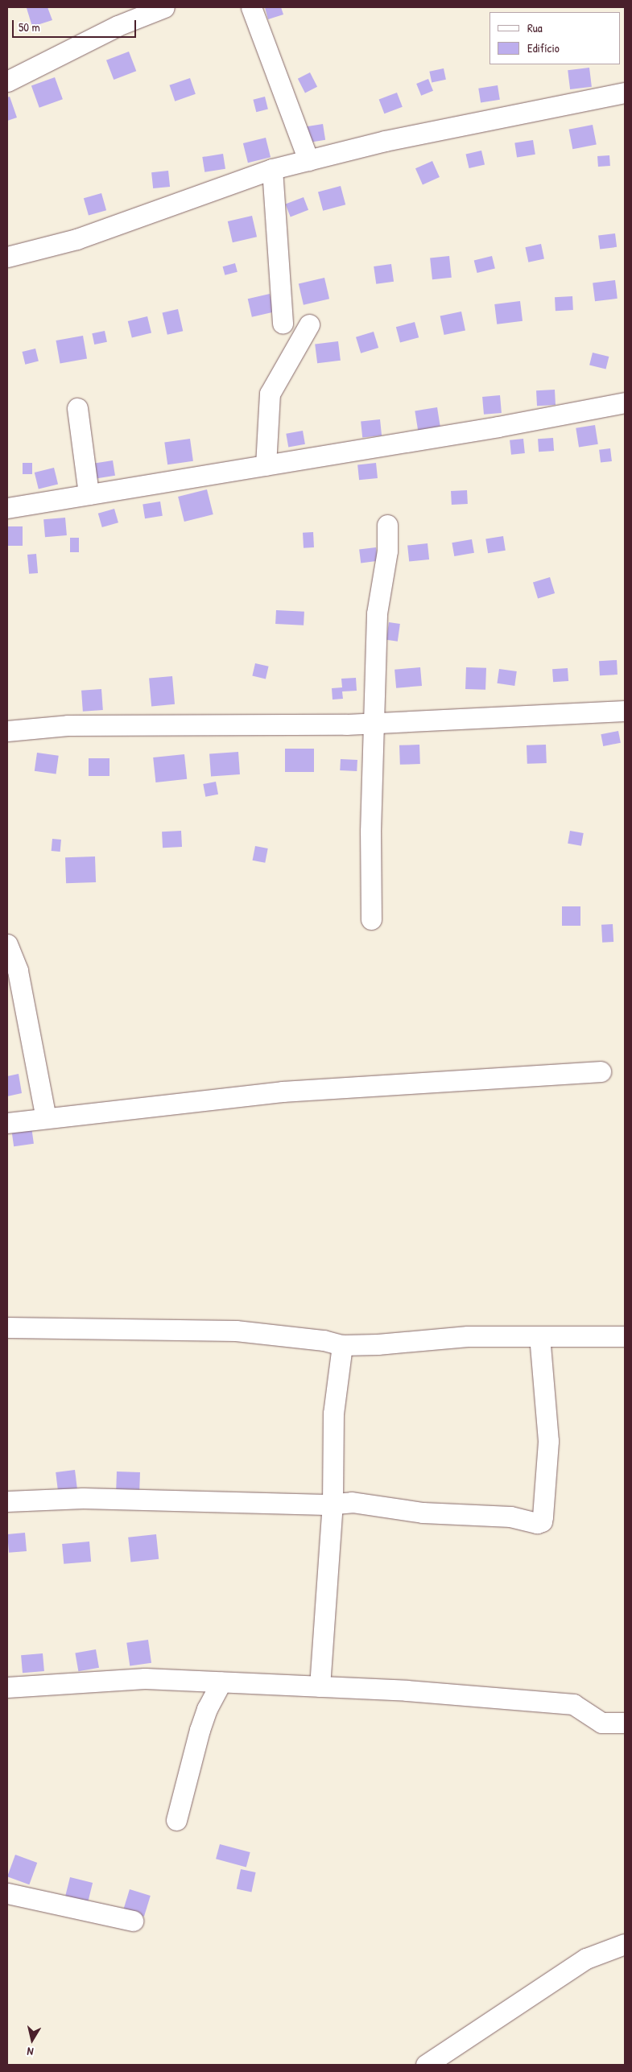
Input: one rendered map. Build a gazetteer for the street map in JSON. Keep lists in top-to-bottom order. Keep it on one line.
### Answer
{"legend":["Rua","Edifício"],"scale_bar":"50 m","north":"bottom"}
